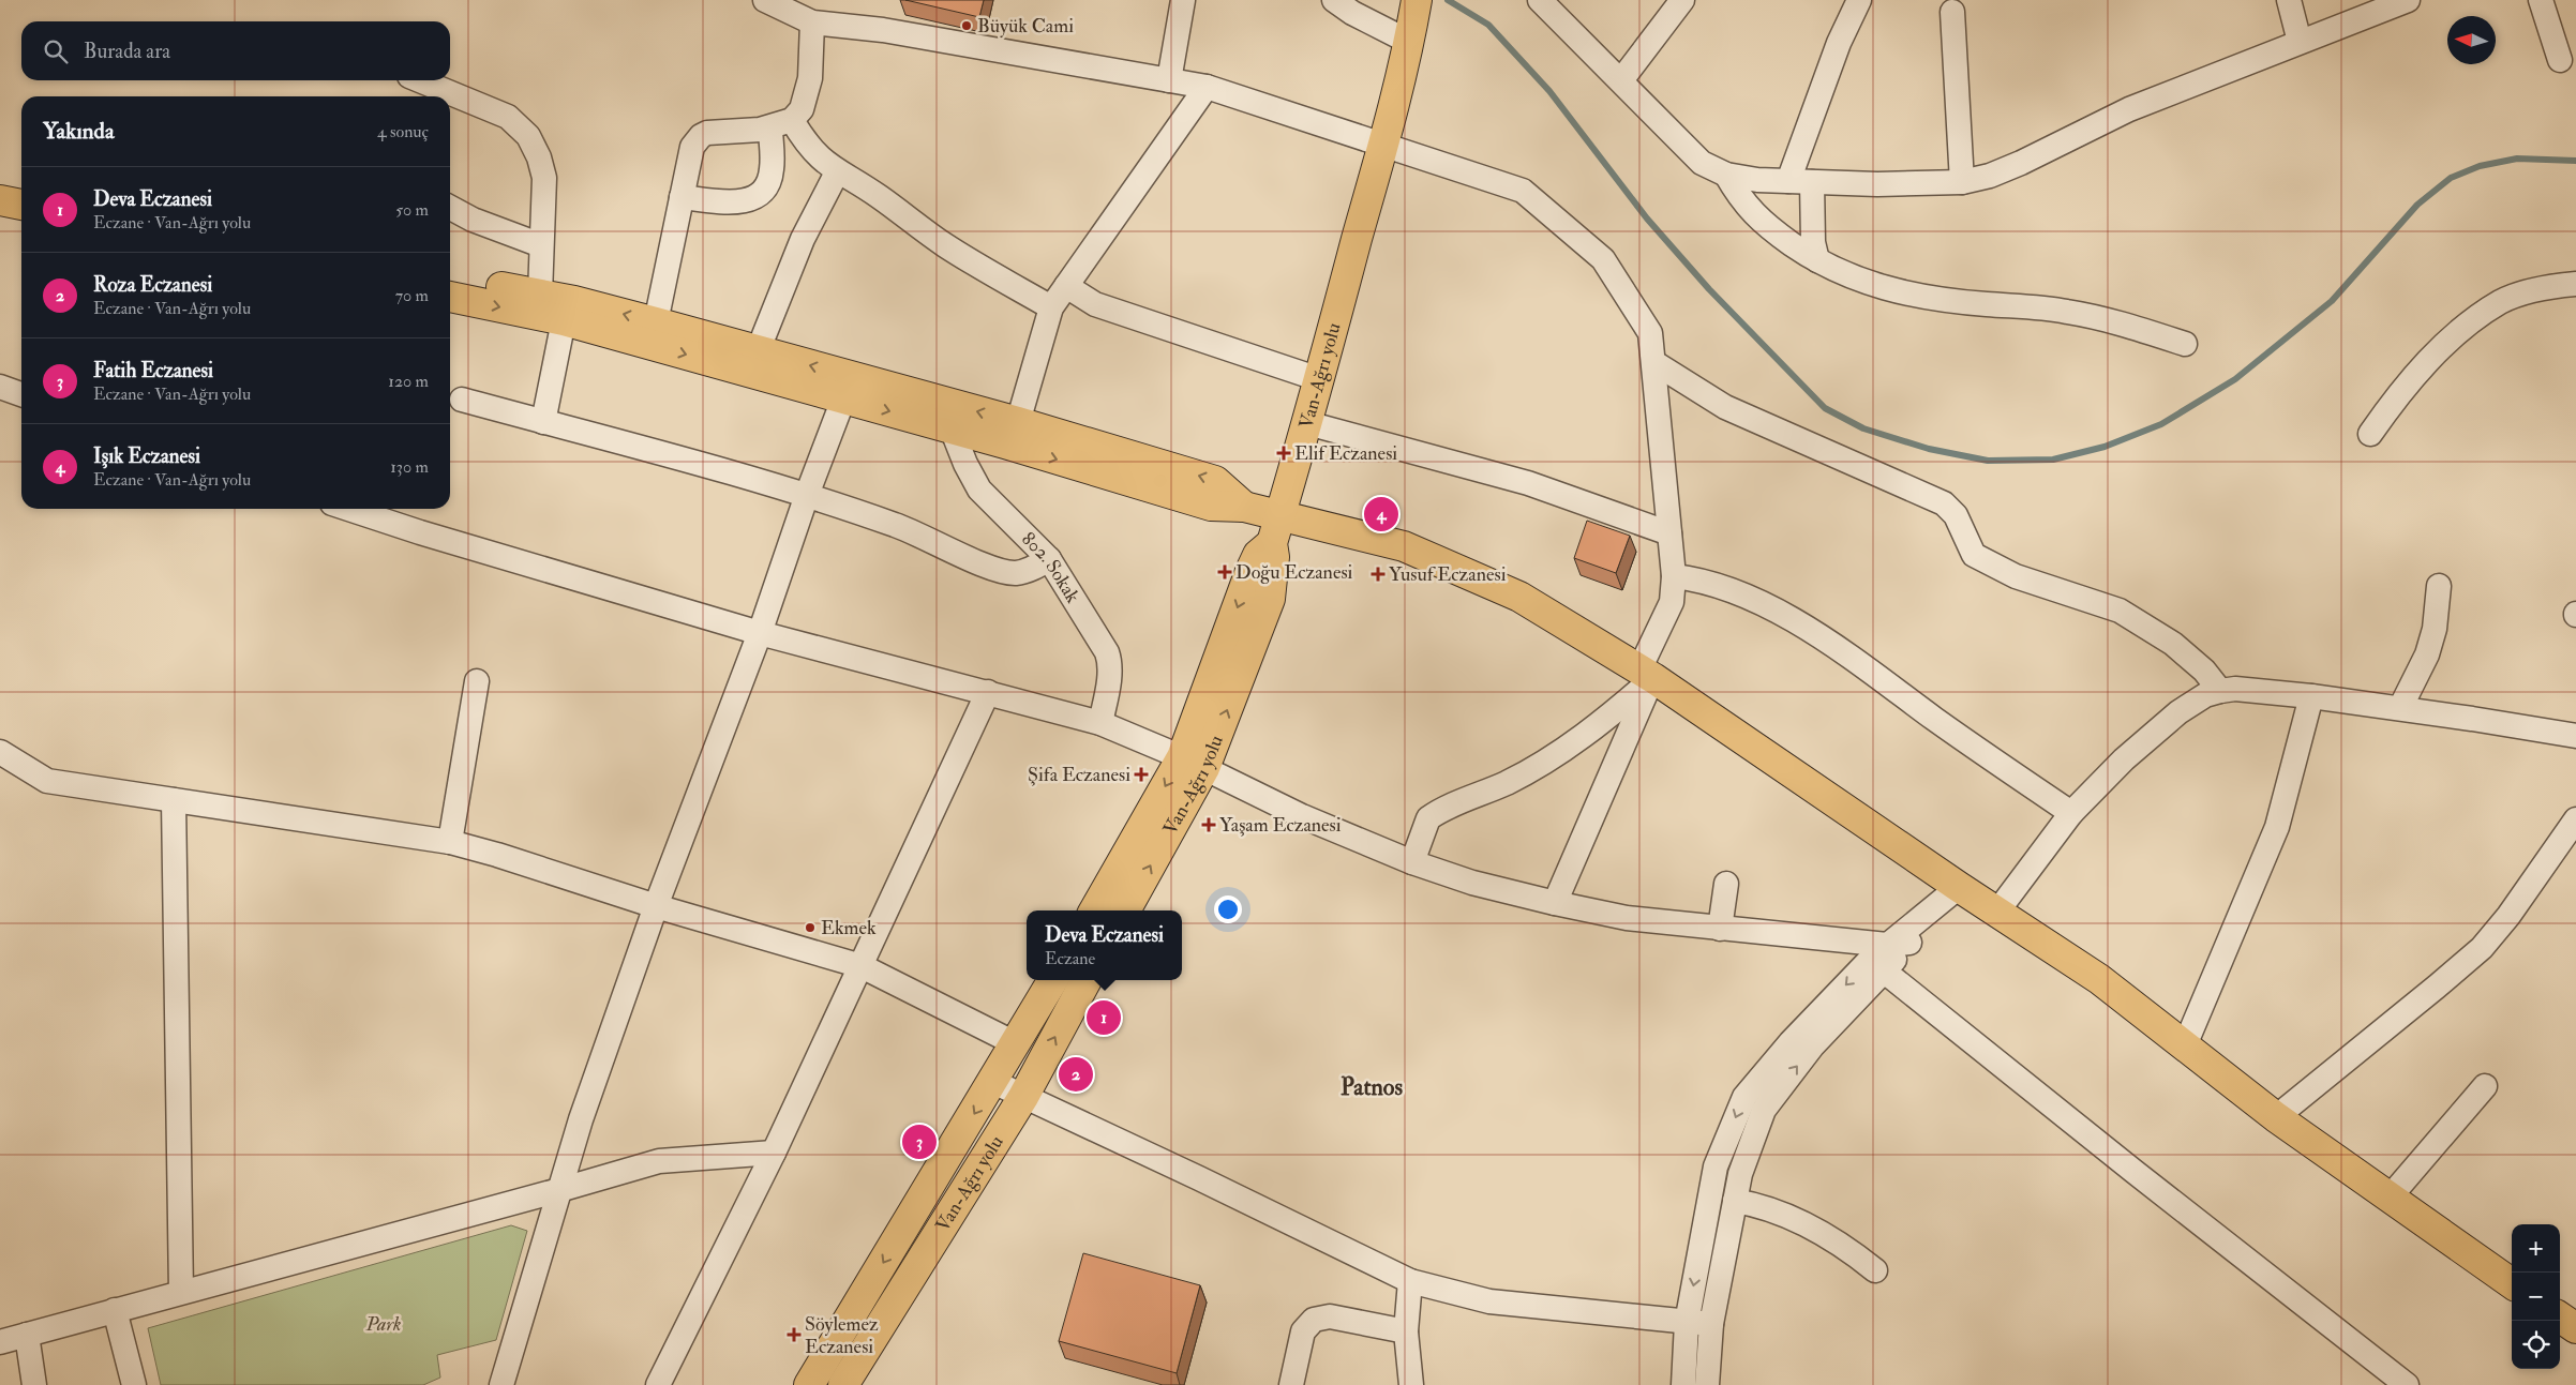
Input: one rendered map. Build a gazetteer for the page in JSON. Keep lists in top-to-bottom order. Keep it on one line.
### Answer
{"streets":{"main road":["Van-Ağrı yolu"],"street":["802. Sokak"]},"districts":["Patnos"],"parks":["Park"],"places":{"other":["Büyük Cami","Ekmek"],"health":["Elif Eczanesi","Doğu Eczanesi","Yusuf Eczanesi","Şifa Eczanesi","Yaşam Eczanesi","Söylemez Eczanesi"]},"north":"left","page":{"search":"Burada ara","heading":["Yakında","4 sonuç"],"list":[{"mark":"1","name":"Deva Eczanesi","note":"Eczane · Van-Ağrı yolu","value":"50 m"},{"mark":"2","name":"Roza Eczanesi","note":"Eczane · Van-Ağrı yolu","value":"70 m"},{"mark":"3","name":"Fatih Eczanesi","note":"Eczane · Van-Ağrı yolu","value":"120 m"},{"mark":"4","name":"Işık Eczanesi","note":"Eczane · Van-Ağrı yolu","value":"130 m"}],"pins":["4","1","2","3"],"popup":["Deva Eczanesi","Eczane"],"map_buttons":["+","−"]}}
